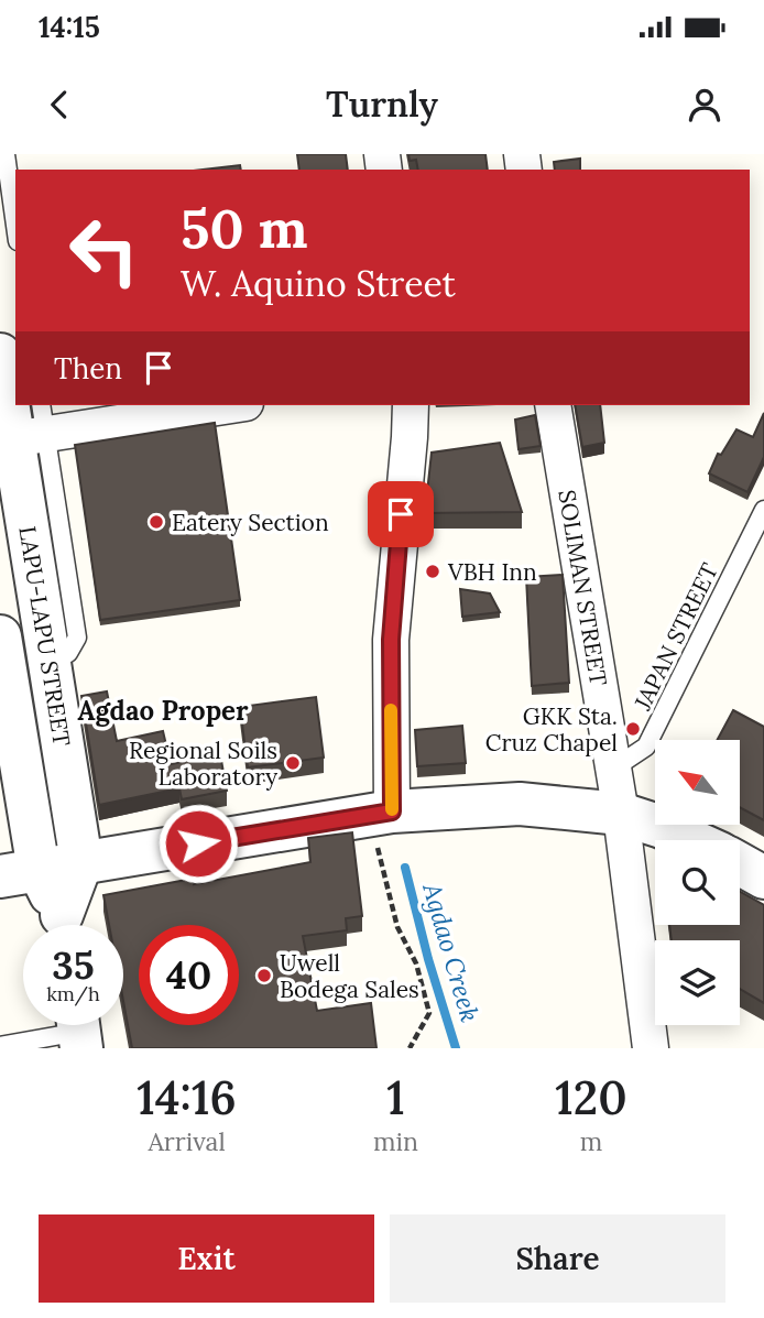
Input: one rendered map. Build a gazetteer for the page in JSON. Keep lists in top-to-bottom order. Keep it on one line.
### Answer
{"streets":{"street":["SOLIMAN STREET","LAPU-LAPU STREET"],"lane":["JAPAN STREET"]},"crossings":[["SOLIMAN STREET","JAPAN STREET"]],"districts":["Agdao Proper"],"water":["Agdao Creek"],"places":["Eatery Section","VBH Inn","GKK Sta. Cruz Chapel","Regional Soils Laboratory","Uwell Bodega Sales"],"north":"top left","page":{"status":"14:15","header":"Turnly","turn":["50 m","W. Aquino Street"],"then":"Then","speed":"35 km/h","limit":"40","eta":["14:16","Arrival","1","min","120","m"],"buttons":["Exit","Share"]}}
